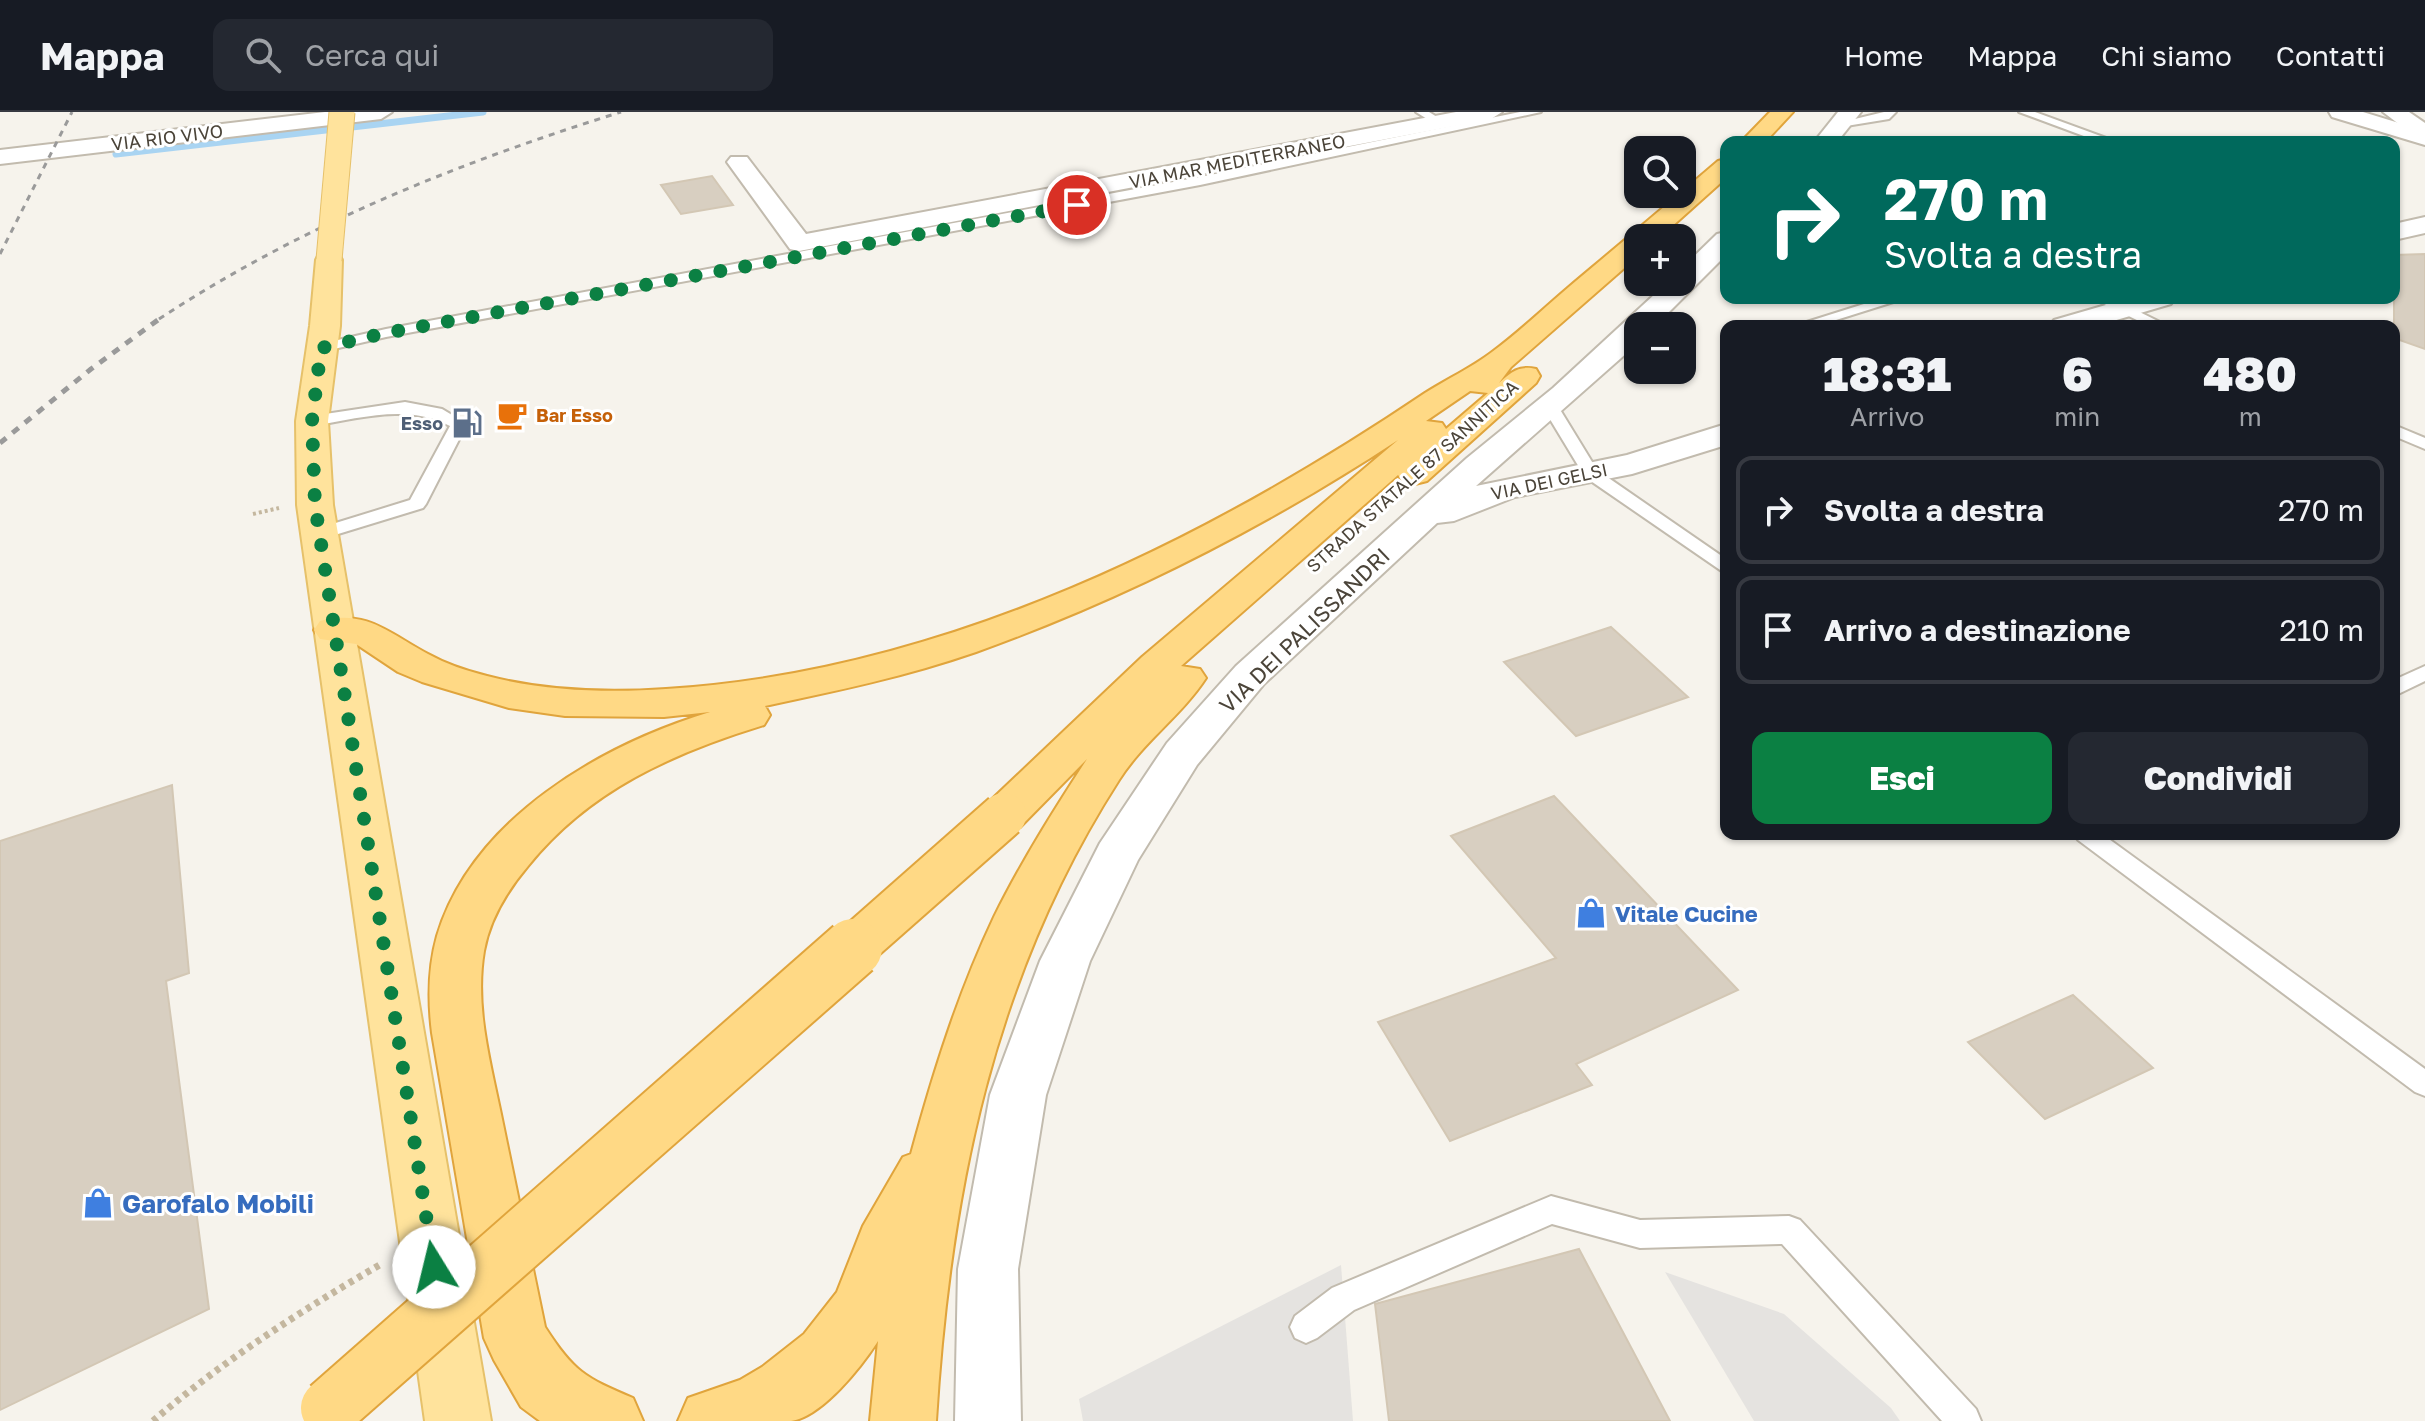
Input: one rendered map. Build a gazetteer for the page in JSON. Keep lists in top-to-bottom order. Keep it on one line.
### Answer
{"streets":{"highway":["STRADA STATALE 87 SANNITICA"],"street":["VIA RIO VIVO","VIA MAR MEDITERRANEO","VIA DEI GELSI","VIA DEI PALISSANDRI"]},"crossings":[["VIA DEI GELSI","VIA DEI PALISSANDRI"]],"places":{"cafe":["Bar Esso"],"fuel station":["Esso"],"shop":["Vitale Cucine","Garofalo Mobili"]},"page":{"header":"Mappa","search":"Cerca qui","nav":["Home","Mappa","Chi siamo","Contatti"],"map_buttons":["+","−"],"turn":["270 m","Svolta a destra"],"eta":["18:31","Arrivo","6","min","480","m"],"list":[{"name":"Svolta a destra","value":"270 m"},{"name":"Arrivo a destinazione","value":"210 m"}],"buttons":["Esci","Condividi"]}}
